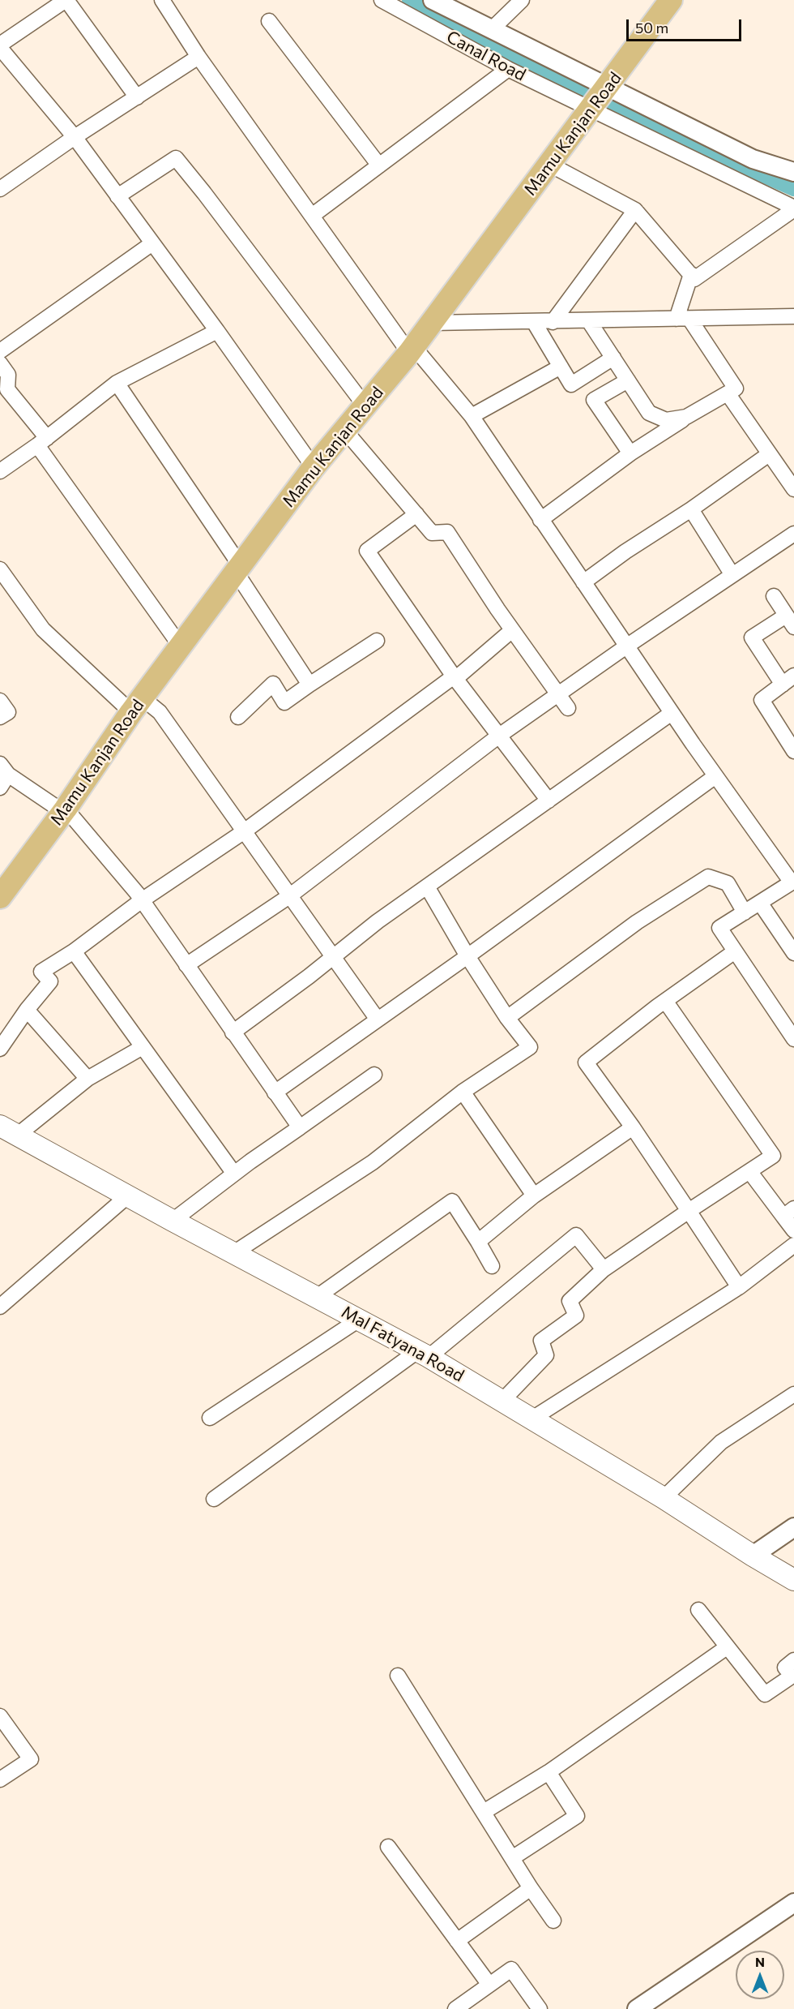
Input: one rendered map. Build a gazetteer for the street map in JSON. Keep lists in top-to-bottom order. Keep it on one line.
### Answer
{"streets":{"main road":["Mamu Kanjan Road","Mal Fatyana Road"],"street":["Canal Road"]},"crossings":[["Canal Road","Mamu Kanjan Road"]],"scale_bar":"50 m","north":"top"}
